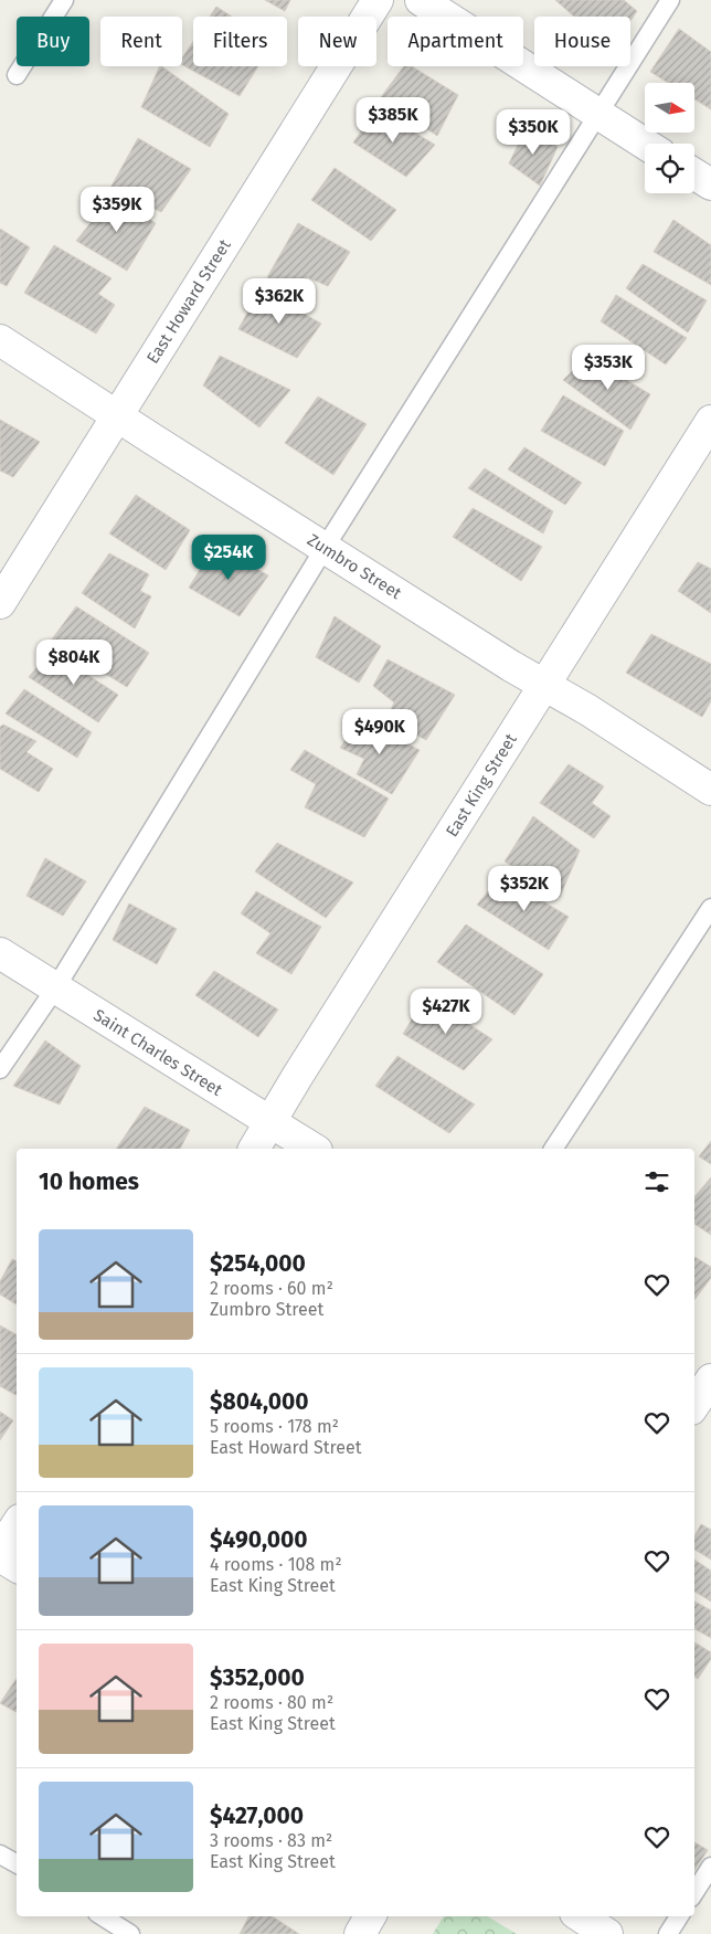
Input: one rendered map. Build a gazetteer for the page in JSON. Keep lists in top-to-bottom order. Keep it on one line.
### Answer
{"streets":{"street":["East Howard Street","Zumbro Street","East King Street","Saint Charles Street"]},"crossings":[["East Howard Street","Zumbro Street"],["Zumbro Street","East King Street"],["East King Street","Saint Charles Street"]],"north":"right","page":{"chip":["Buy","Rent","Filters","New","Apartment","House"],"price":["$385K","$350K","$359K","$362K","$353K","$254K","$804K","$490K","$352K","$427K"],"heading":"10 homes","list":[{"name":"$254,000","note":"2 rooms · 60 m² · Zumbro Street"},{"name":"$804,000","note":"5 rooms · 178 m² · East Howard Street"},{"name":"$490,000","note":"4 rooms · 108 m² · East King Street"},{"name":"$352,000","note":"2 rooms · 80 m² · East King Street"},{"name":"$427,000","note":"3 rooms · 83 m² · East King Street"}]}}
